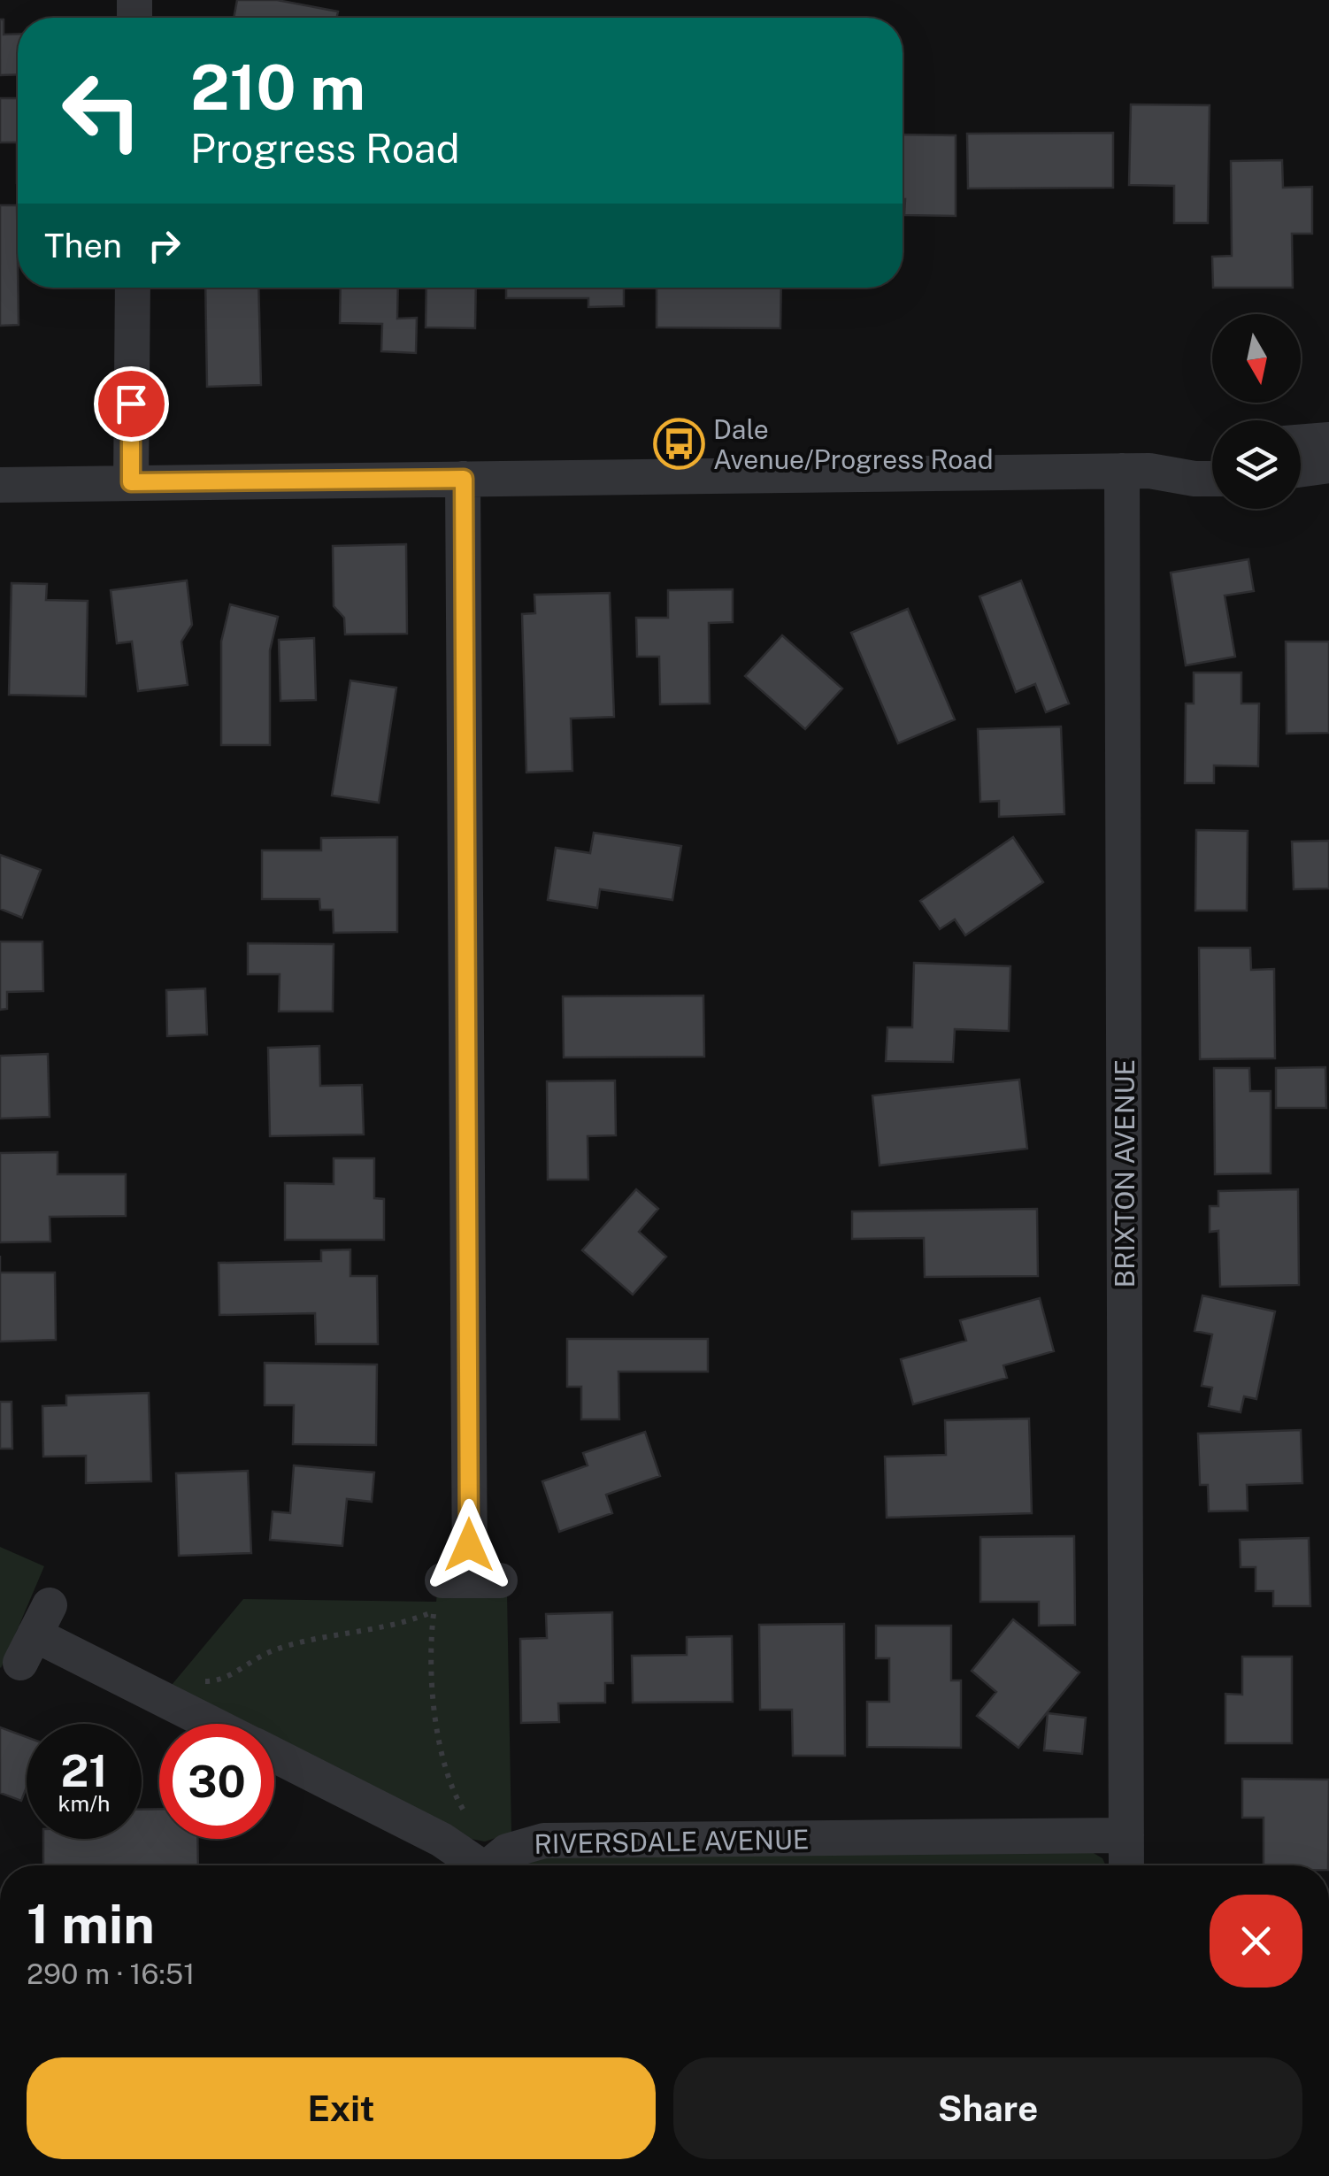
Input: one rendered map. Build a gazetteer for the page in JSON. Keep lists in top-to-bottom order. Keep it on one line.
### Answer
{"streets":{"street":["BRIXTON AVENUE","RIVERSDALE AVENUE"]},"crossings":[["BRIXTON AVENUE","RIVERSDALE AVENUE"]],"places":{"bus stop":["Dale Avenue/Progress Road"]},"north":"bottom","page":{"turn":["210 m","Progress Road"],"then":"Then","speed":"21 km/h","limit":"30","heading":["1 min","290 m · 16:51"],"buttons":["Exit","Share"]}}
